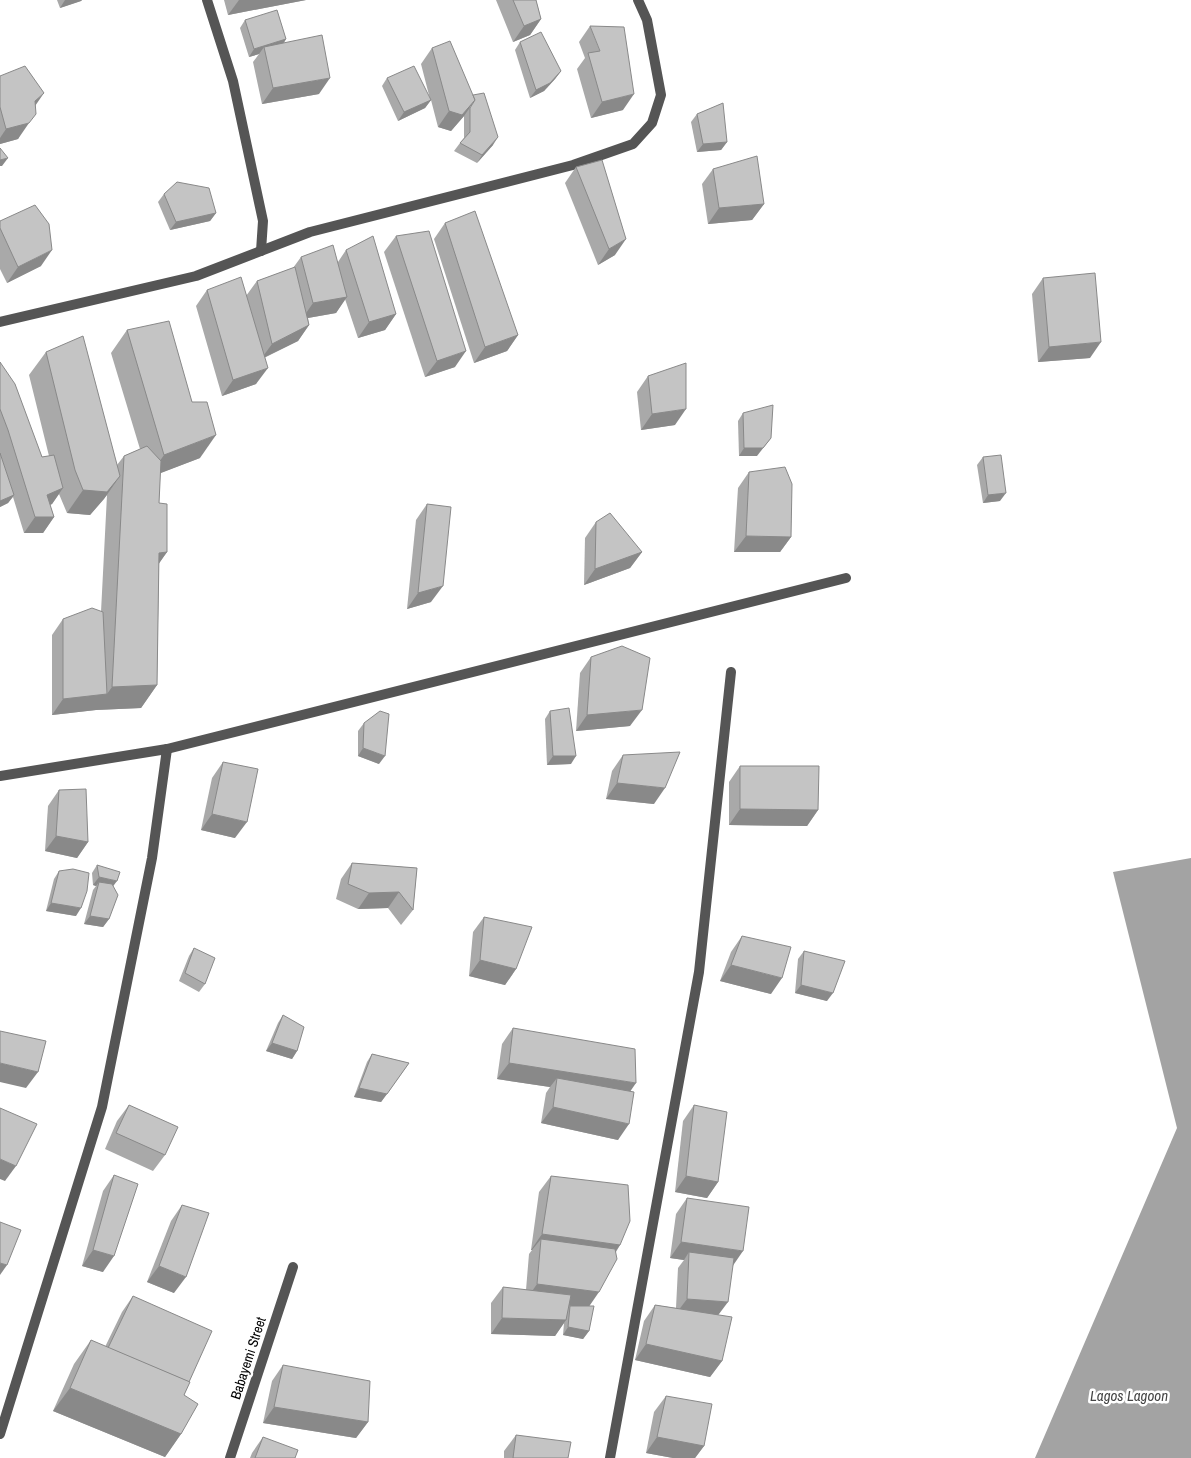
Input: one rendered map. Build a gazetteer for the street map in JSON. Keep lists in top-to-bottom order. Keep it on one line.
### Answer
{"streets":{"street":["Babayemi Street"]},"water":["Lagos Lagoon"]}
